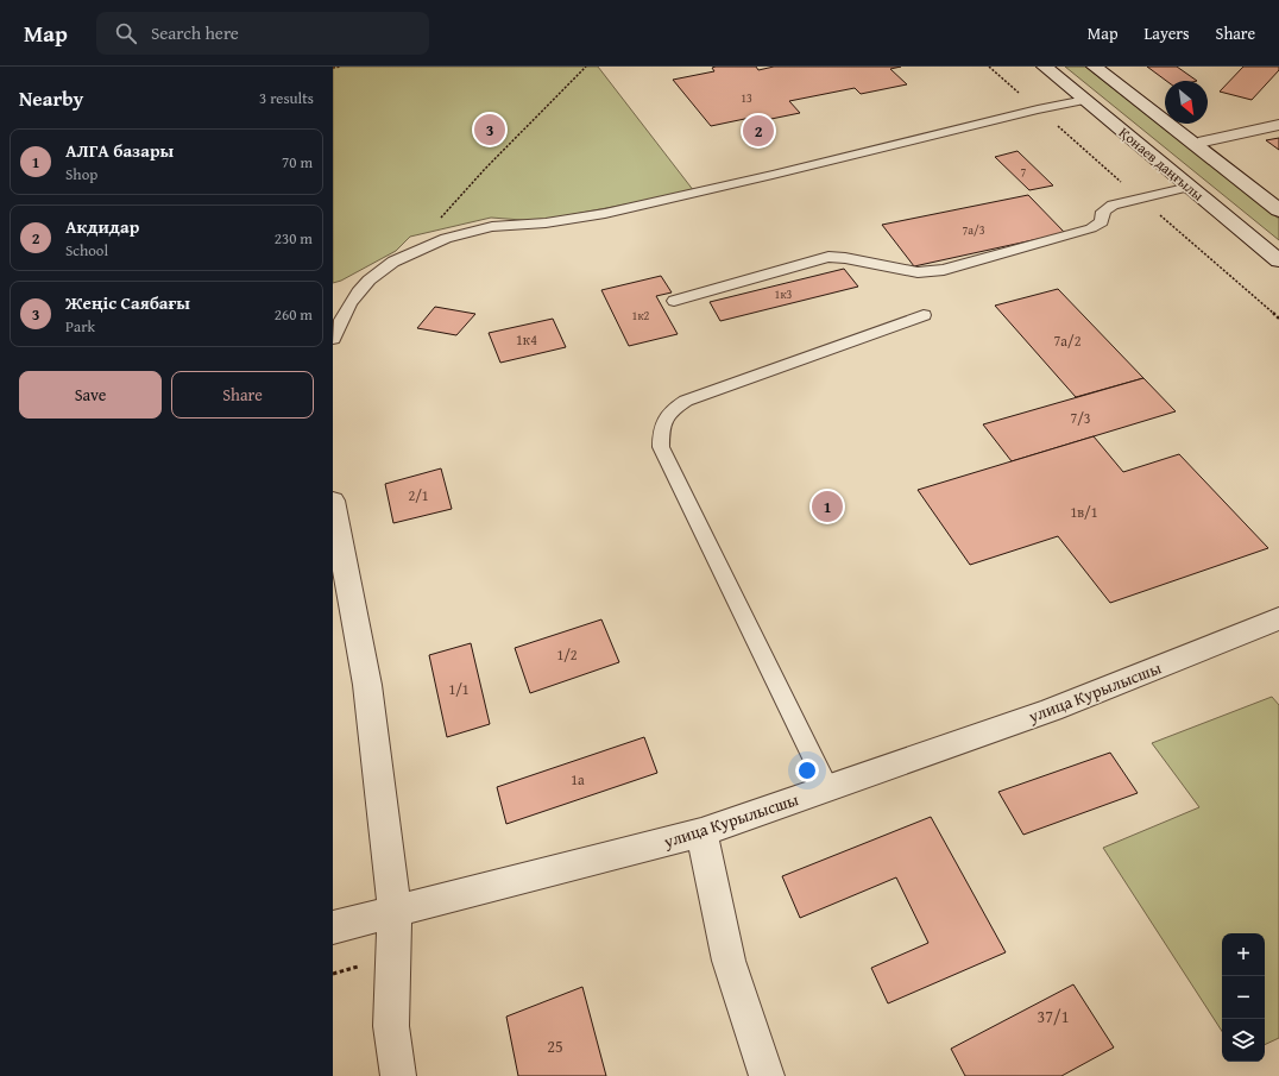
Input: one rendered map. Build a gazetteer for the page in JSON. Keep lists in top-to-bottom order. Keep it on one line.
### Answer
{"streets":{"street":["Қонаев даңғылы","улица Курылысшы"]},"house_numbers":["13","7","7а/3","1к3","1к2","1к4","7а/2","7/3","2/1","1в/1","1/2","1/1","1а","37/1","25"],"north":"bottom right","page":{"header":"Map","search":"Search here","nav":["Map","Layers","Share"],"heading":["Nearby","3 results"],"pins":["3","2","1"],"list":[{"mark":"1","name":"АЛГА базары","note":"Shop","value":"70 m"},{"mark":"2","name":"Акдидар","note":"School","value":"230 m"},{"mark":"3","name":"Жеңіс Саябағы","note":"Park","value":"260 m"}],"buttons":["Save","Share"],"map_buttons":["+","−"]}}
